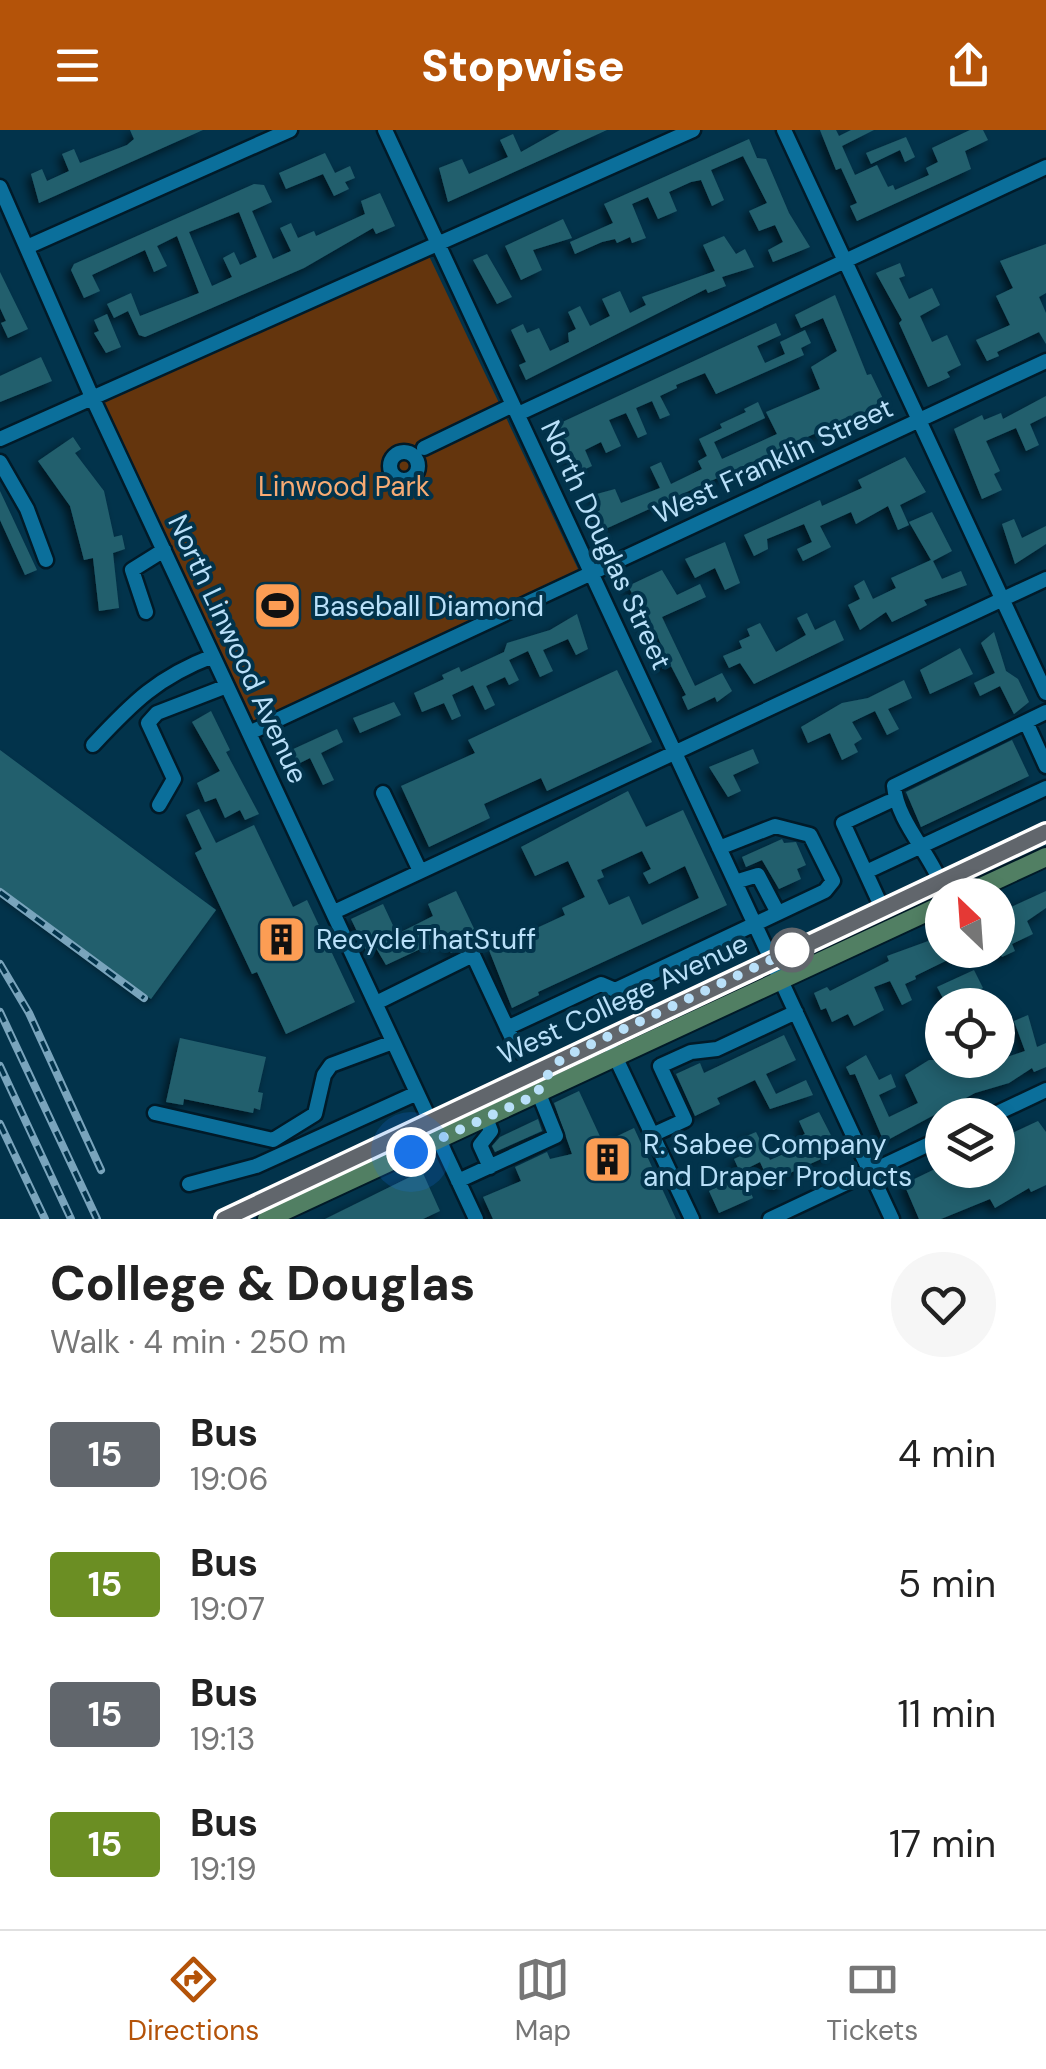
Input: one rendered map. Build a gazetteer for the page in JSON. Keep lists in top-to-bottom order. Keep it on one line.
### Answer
{"streets":{"main road":["West College Avenue"],"street":["West Franklin Street","North Douglas Street","North Linwood Avenue"]},"crossings":[["West Franklin Street","North Douglas Street"],["West Franklin Street","North Linwood Avenue"],["North Douglas Street","West College Avenue"],["North Linwood Avenue","West College Avenue"]],"parks":["Linwood Park"],"places":{"sports":["Baseball Diamond"],"building":["RecycleThatStuff","R. Sabee Company and Draper Products"]},"lines":["bus line 15"],"north":"top left","page":{"header":"Stopwise","heading":["College & Douglas","Walk · 4 min · 250 m"],"list":[{"mark":"15","name":"Bus","note":"19:06","value":"4 min"},{"mark":"15","name":"Bus","note":"19:07","value":"5 min"},{"mark":"15","name":"Bus","note":"19:13","value":"11 min"},{"mark":"15","name":"Bus","note":"19:19","value":"17 min"}],"tabs":["Directions","Map","Tickets"]}}
